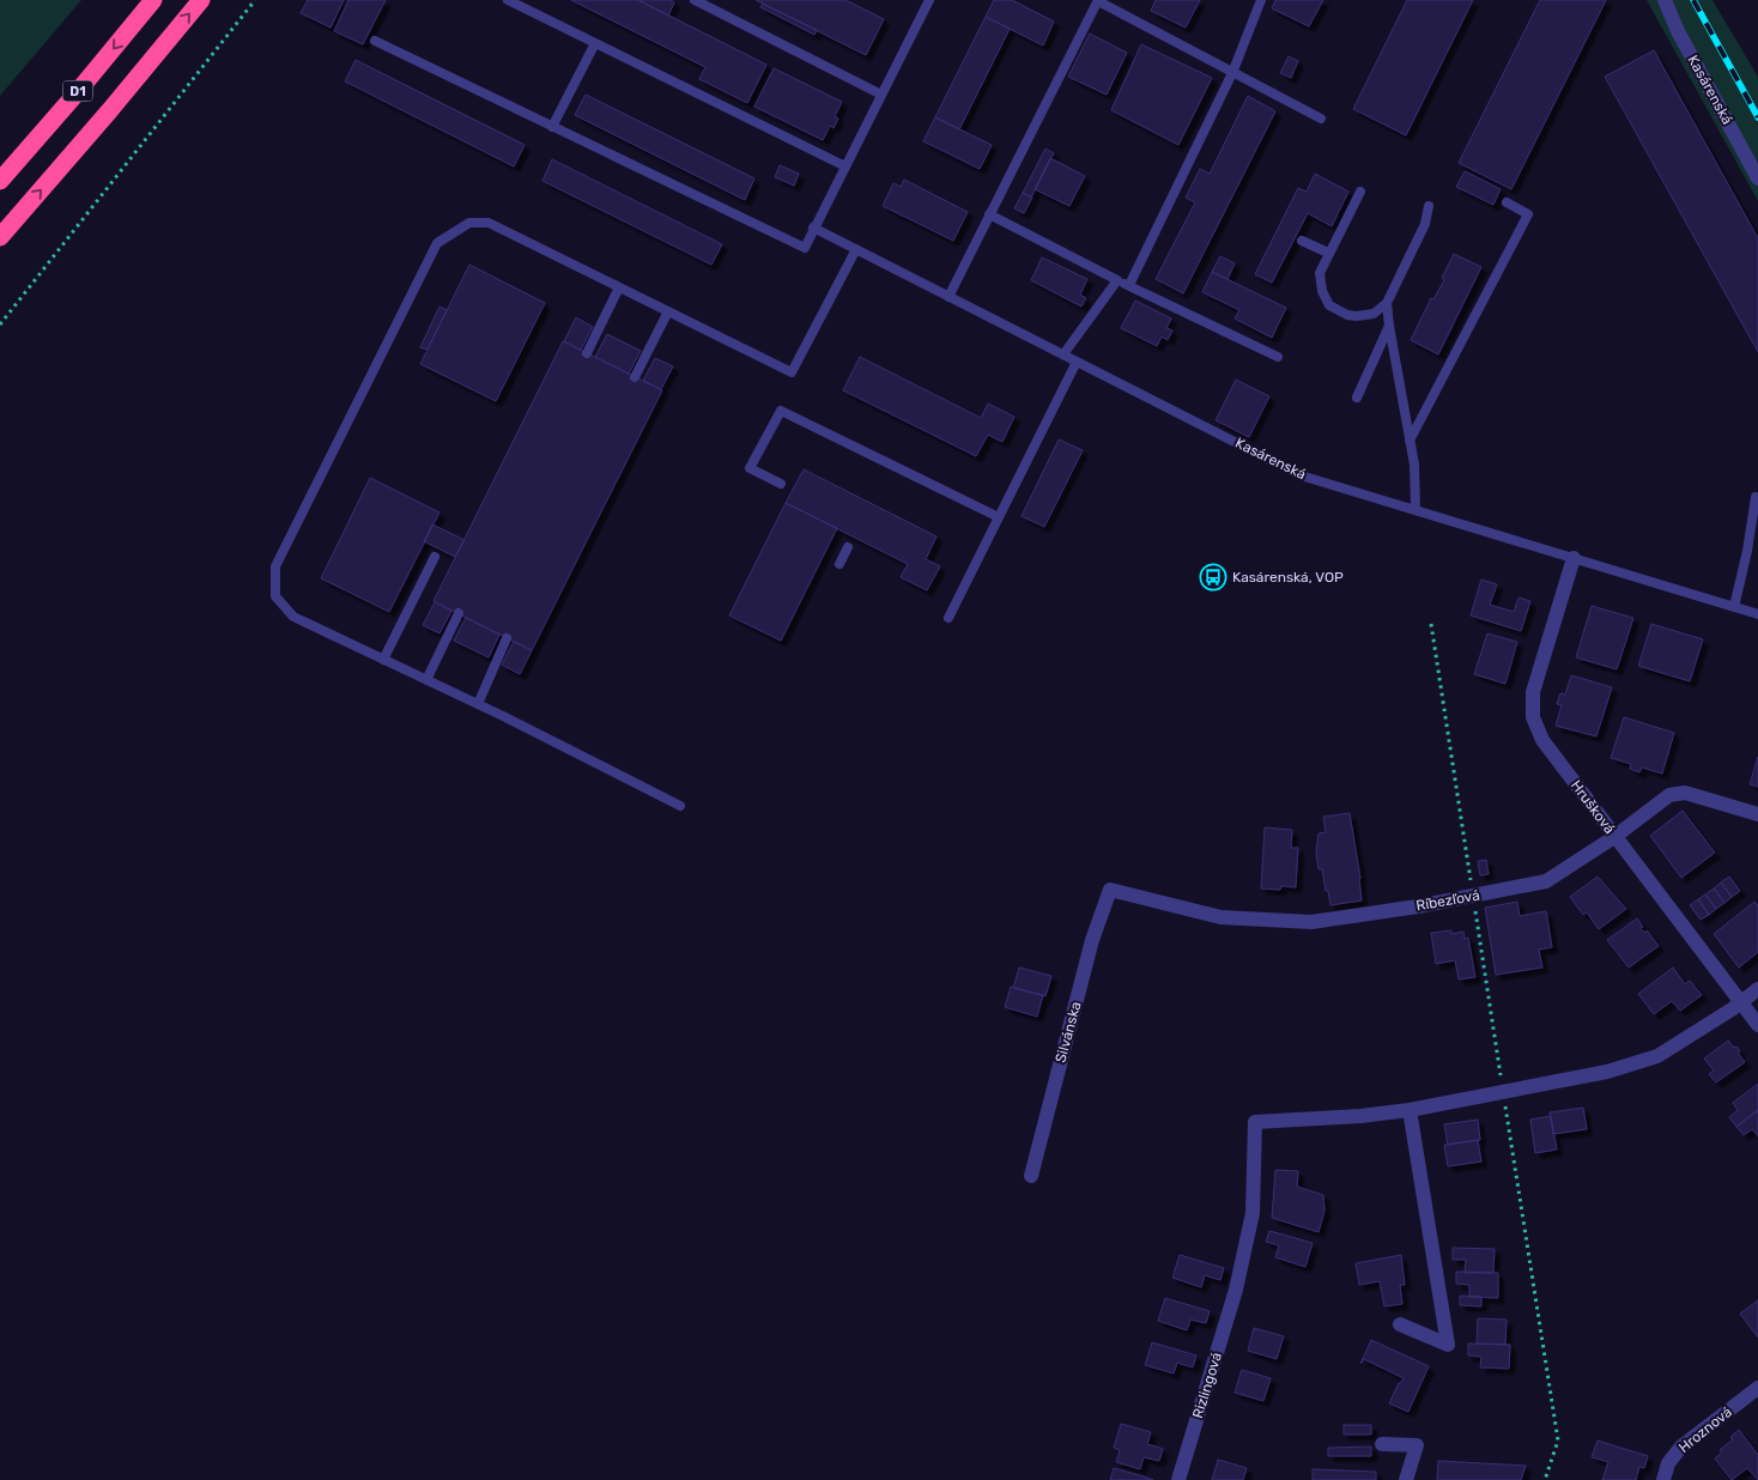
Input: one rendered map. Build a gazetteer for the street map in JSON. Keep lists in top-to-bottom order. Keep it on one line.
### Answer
{"streets":{"highway":["D1"],"street":["Kasárenská","Hrušková","Ríbezľová","Silvánska","Rizlingová","Hroznová"]},"crossings":[["Kasárenská","Hrušková"],["Hrušková","Ríbezľová"],["Ríbezľová","Silvánska"]],"places":{"bus stop":["Kasárenská, VOP"]}}
